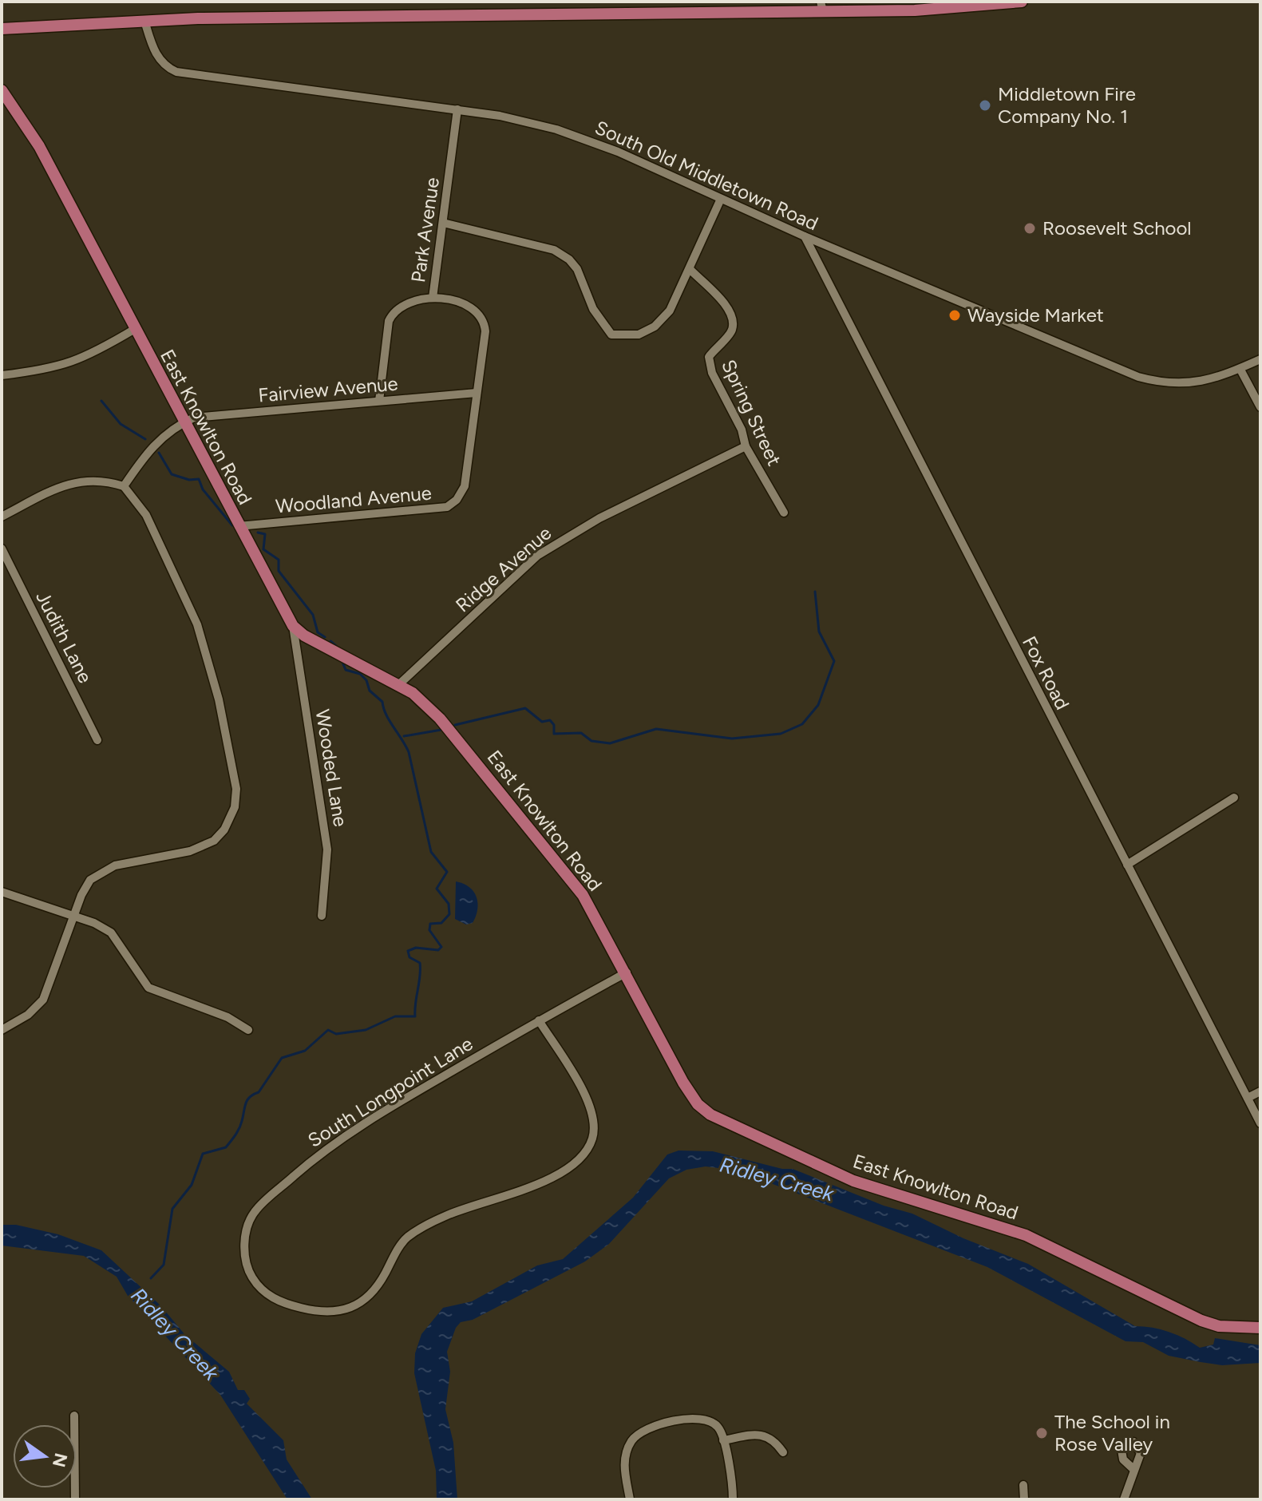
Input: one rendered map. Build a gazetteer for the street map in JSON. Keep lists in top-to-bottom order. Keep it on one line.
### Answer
{"streets":{"main road":["East Knowlton Road"],"street":["South Old Middletown Road","Park Avenue","Fairview Avenue","Spring Street","Woodland Avenue","Ridge Avenue","Judith Lane","Fox Road","Wooded Lane","South Longpoint Lane"]},"crossings":[["South Old Middletown Road","Park Avenue"],["South Old Middletown Road","Fox Road"],["Park Avenue","Fairview Avenue"],["Park Avenue","Woodland Avenue"],["Fairview Avenue","East Knowlton Road"],["Fairview Avenue","Woodland Avenue"],["Spring Street","Ridge Avenue"],["East Knowlton Road","Woodland Avenue"],["East Knowlton Road","Ridge Avenue"],["East Knowlton Road","Wooded Lane"],["East Knowlton Road","South Longpoint Lane"]],"water":["Ridley Creek"],"places":["Middletown Fire Company No. 1","Roosevelt School","Wayside Market","The School in Rose Valley"],"north":"right"}
